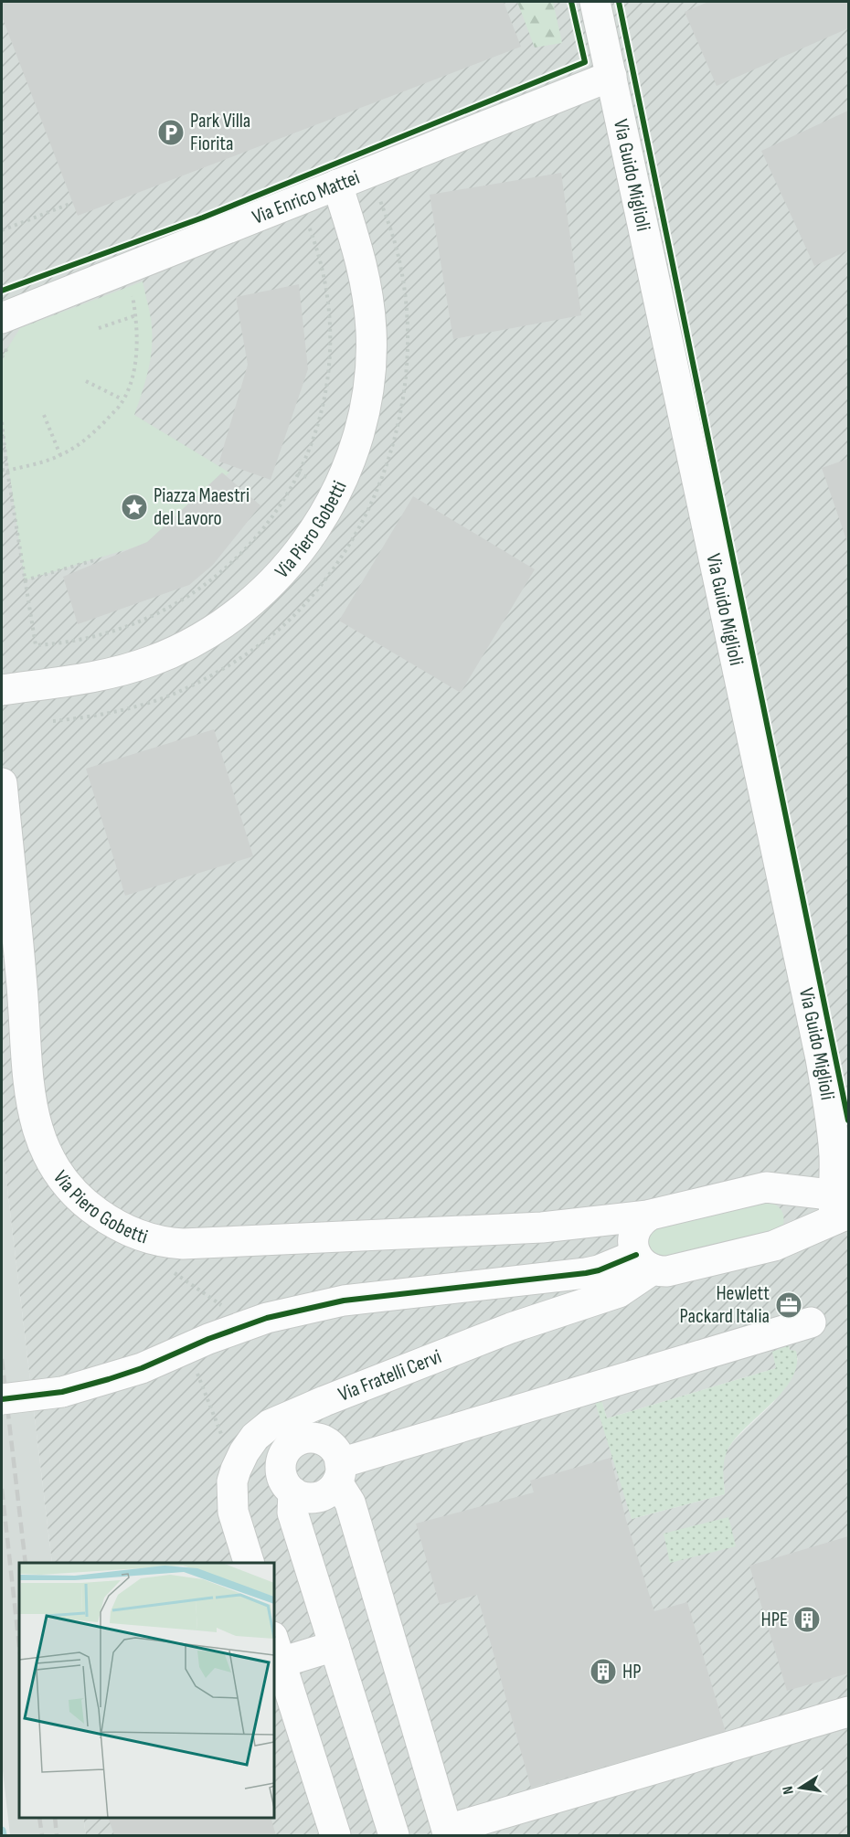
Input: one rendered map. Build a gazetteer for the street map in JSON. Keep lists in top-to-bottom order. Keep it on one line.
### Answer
{"streets":{"street":["Via Guido Miglioli","Via Enrico Mattei","Via Piero Gobetti","Via Fratelli Cervi"]},"crossings":[["Via Guido Miglioli","Via Enrico Mattei"],["Via Guido Miglioli","Via Piero Gobetti"],["Via Enrico Mattei","Via Piero Gobetti"],["Via Piero Gobetti","Via Fratelli Cervi"]],"places":{"parking":["Park Villa Fiorita"],"place":["Piazza Maestri del Lavoro"],"office":["Hewlett Packard Italia"],"building":["HPE","HP"]},"north":"left"}
